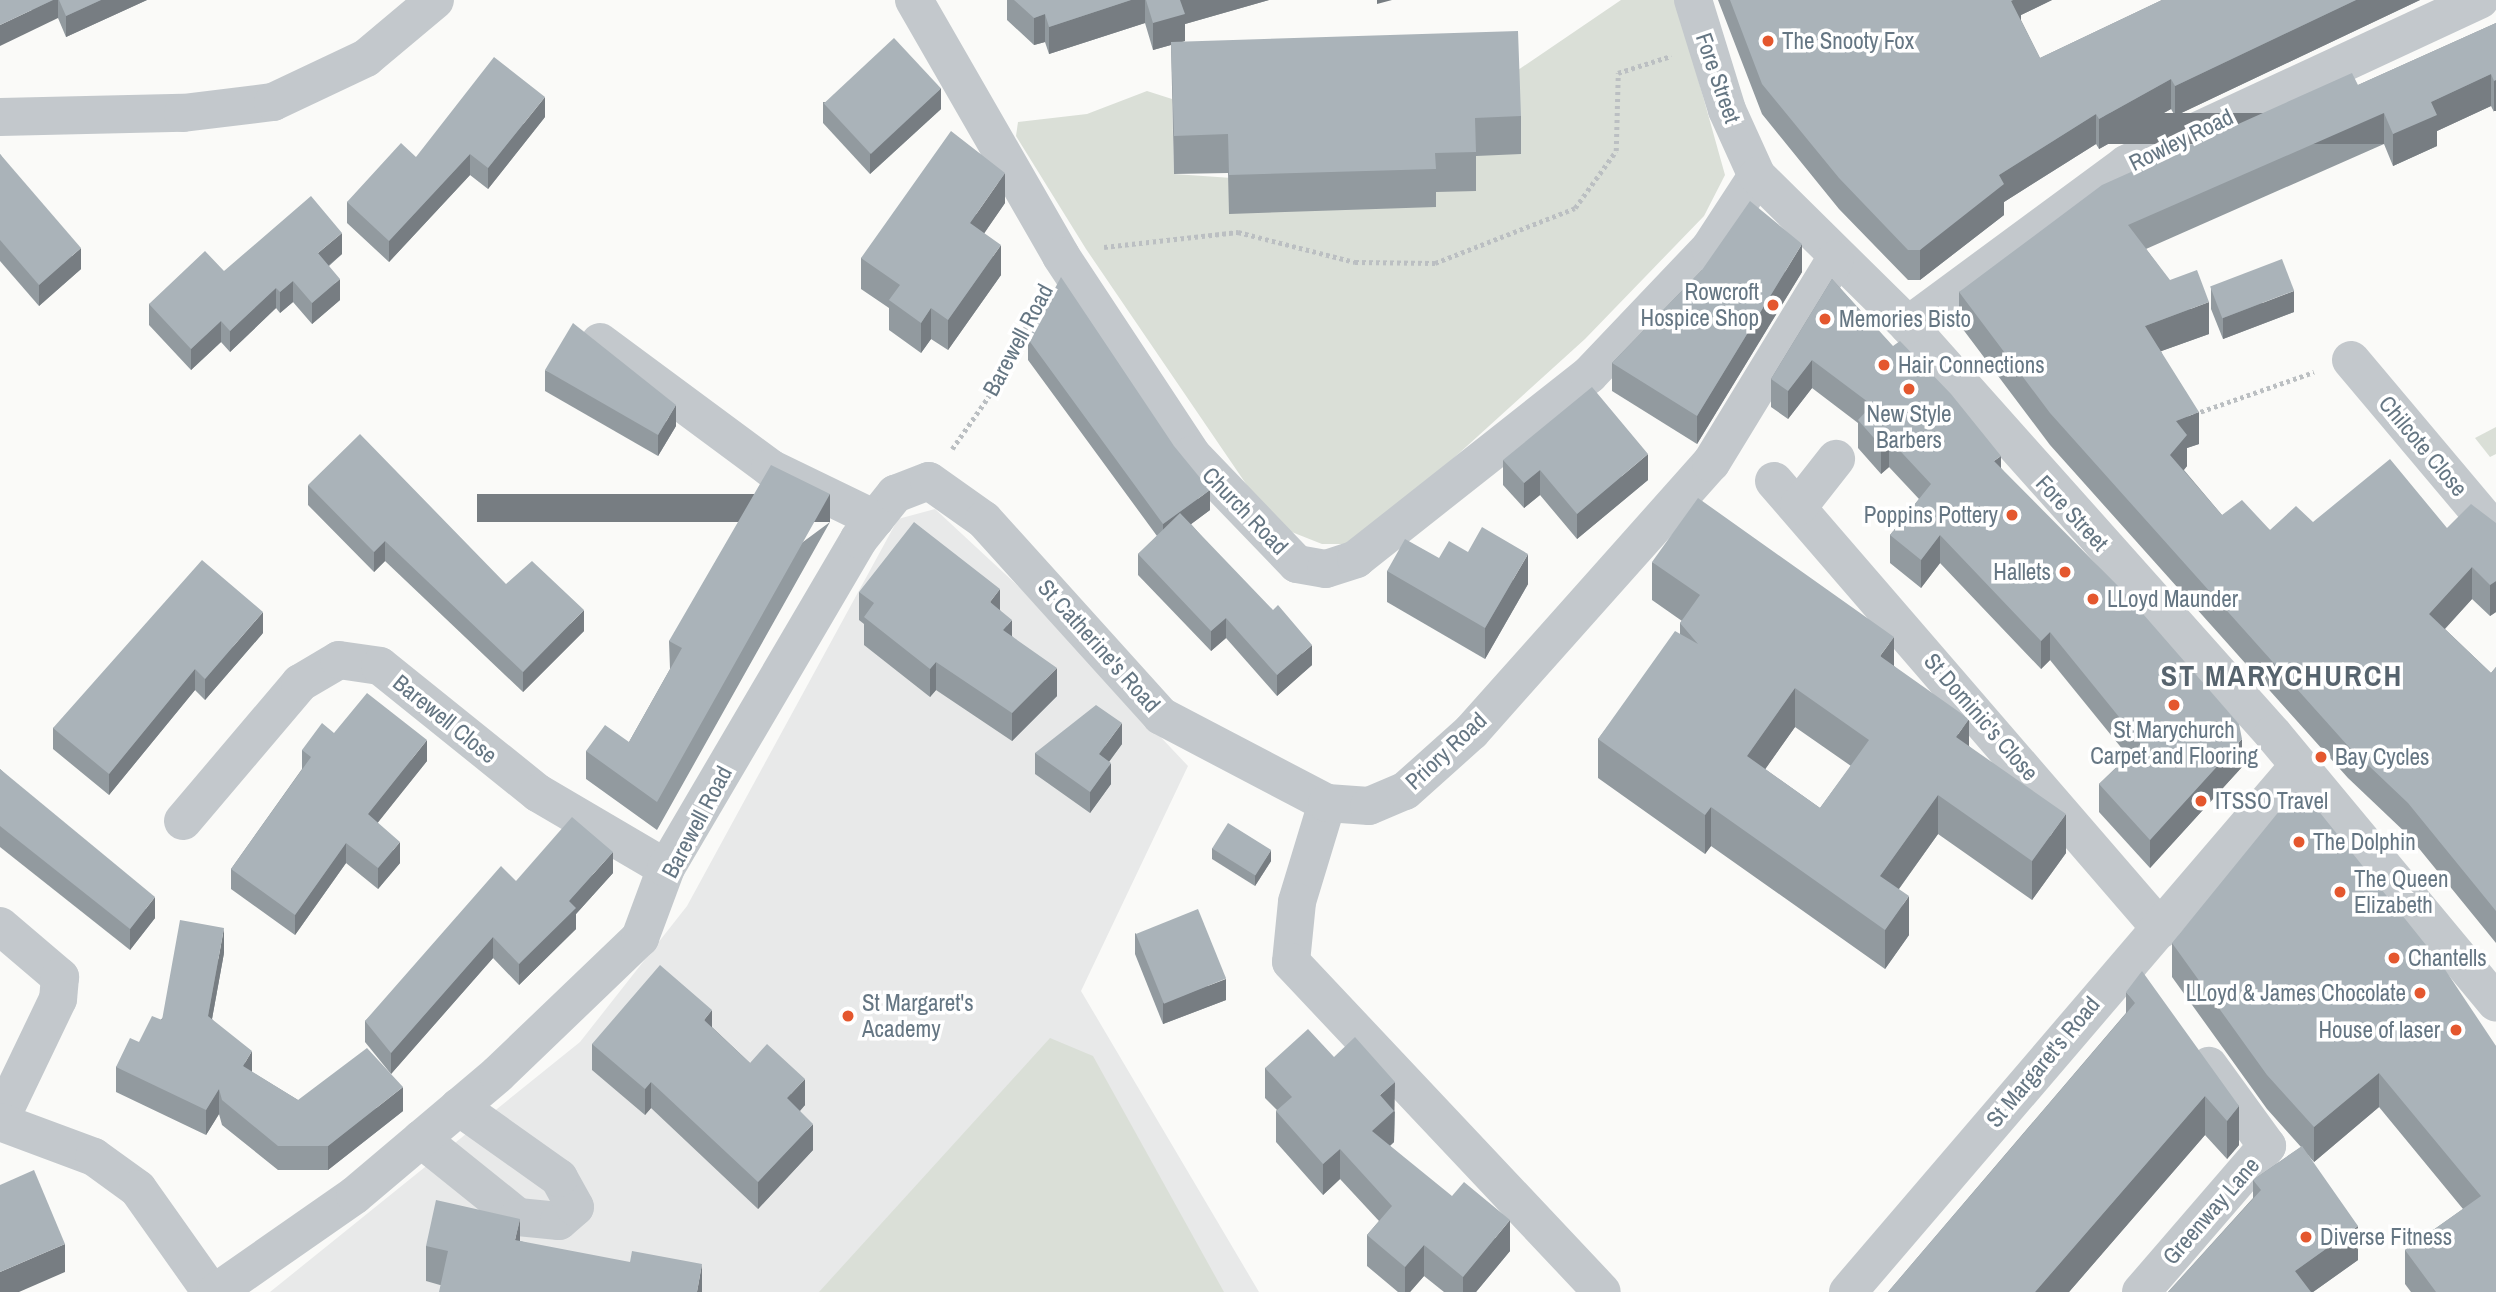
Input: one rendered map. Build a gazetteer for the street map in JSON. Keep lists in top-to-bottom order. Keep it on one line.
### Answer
{"streets":{"street":["Fore Street","Rowley Road","Barewell Road","Chilcote Close","Church Road","St Catherine's Road","St Dominic's Close","Barewell Close","Priory Road","St Margaret's Road","Greenway Lane"]},"crossings":[["Fore Street","Rowley Road"],["Fore Street","Church Road"],["Fore Street","Priory Road"],["Fore Street","St Margaret's Road"],["Barewell Road","Church Road"],["Barewell Road","St Catherine's Road"],["Barewell Road","Barewell Close"],["St Catherine's Road","Priory Road"],["St Dominic's Close","St Margaret's Road"]],"districts":["ST MARYCHURCH"],"places":["The Snooty Fox","Rowcroft Hospice Shop","Memories Bisto","Hair Connections","New Style Barbers","Poppins Pottery","Hallets","LLoyd Maunder","St Marychurch Carpet and Flooring","Bay Cycles","ITSSO Travel","The Dolphin","The Queen Elizabeth","Chantells","LLoyd & James Chocolate","St Margaret's Academy","House of laser","Diverse Fitness"]}
